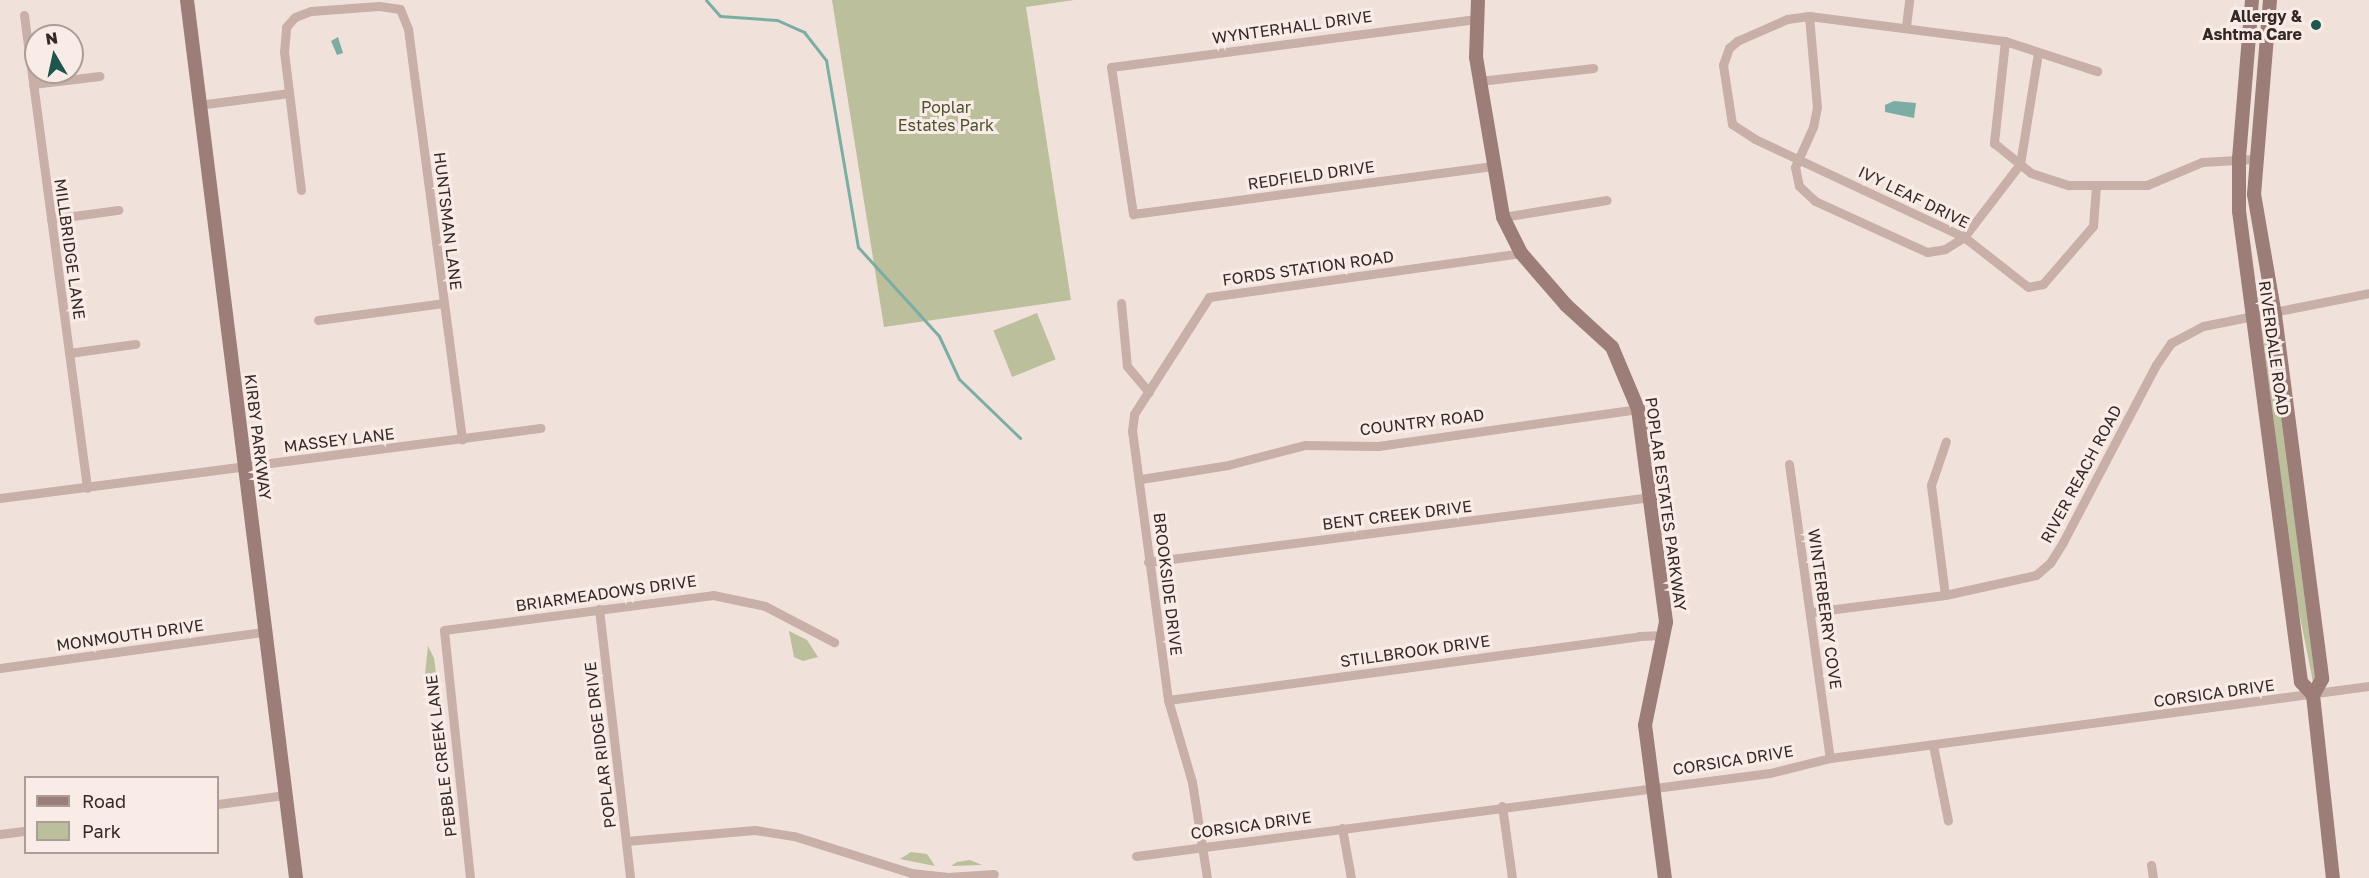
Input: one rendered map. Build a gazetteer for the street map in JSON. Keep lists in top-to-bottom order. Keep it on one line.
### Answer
{"streets":{"main road":["RIVERDALE ROAD","KIRBY PARKWAY","POPLAR ESTATES PARKWAY"],"street":["WYNTERHALL DRIVE","REDFIELD DRIVE","IVY LEAF DRIVE","HUNTSMAN LANE","MILLBRIDGE LANE","FORDS STATION ROAD","COUNTRY ROAD","MASSEY LANE","RIVER REACH ROAD","BENT CREEK DRIVE","BROOKSIDE DRIVE","BRIARMEADOWS DRIVE","WINTERBERRY COVE","MONMOUTH DRIVE","STILLBROOK DRIVE","CORSICA DRIVE","POPLAR RIDGE DRIVE","PEBBLE CREEK LANE"]},"crossings":[["WYNTERHALL DRIVE","REDFIELD DRIVE"],["WYNTERHALL DRIVE","POPLAR ESTATES PARKWAY"],["REDFIELD DRIVE","POPLAR ESTATES PARKWAY"],["HUNTSMAN LANE","MASSEY LANE"],["MILLBRIDGE LANE","MASSEY LANE"],["FORDS STATION ROAD","POPLAR ESTATES PARKWAY"],["FORDS STATION ROAD","BROOKSIDE DRIVE"],["RIVERDALE ROAD","RIVER REACH ROAD"],["RIVERDALE ROAD","CORSICA DRIVE"],["COUNTRY ROAD","POPLAR ESTATES PARKWAY"],["COUNTRY ROAD","BROOKSIDE DRIVE"],["KIRBY PARKWAY","MASSEY LANE"],["KIRBY PARKWAY","MONMOUTH DRIVE"],["RIVER REACH ROAD","WINTERBERRY COVE"],["POPLAR ESTATES PARKWAY","BENT CREEK DRIVE"],["POPLAR ESTATES PARKWAY","STILLBROOK DRIVE"],["POPLAR ESTATES PARKWAY","CORSICA DRIVE"],["BENT CREEK DRIVE","BROOKSIDE DRIVE"],["BROOKSIDE DRIVE","STILLBROOK DRIVE"],["BROOKSIDE DRIVE","CORSICA DRIVE"],["BRIARMEADOWS DRIVE","POPLAR RIDGE DRIVE"],["BRIARMEADOWS DRIVE","PEBBLE CREEK LANE"],["WINTERBERRY COVE","CORSICA DRIVE"]],"parks":["Poplar Estates Park"],"places":["Allergy & Ashtma Care"],"legend":["Road","Park"],"north":"top"}
